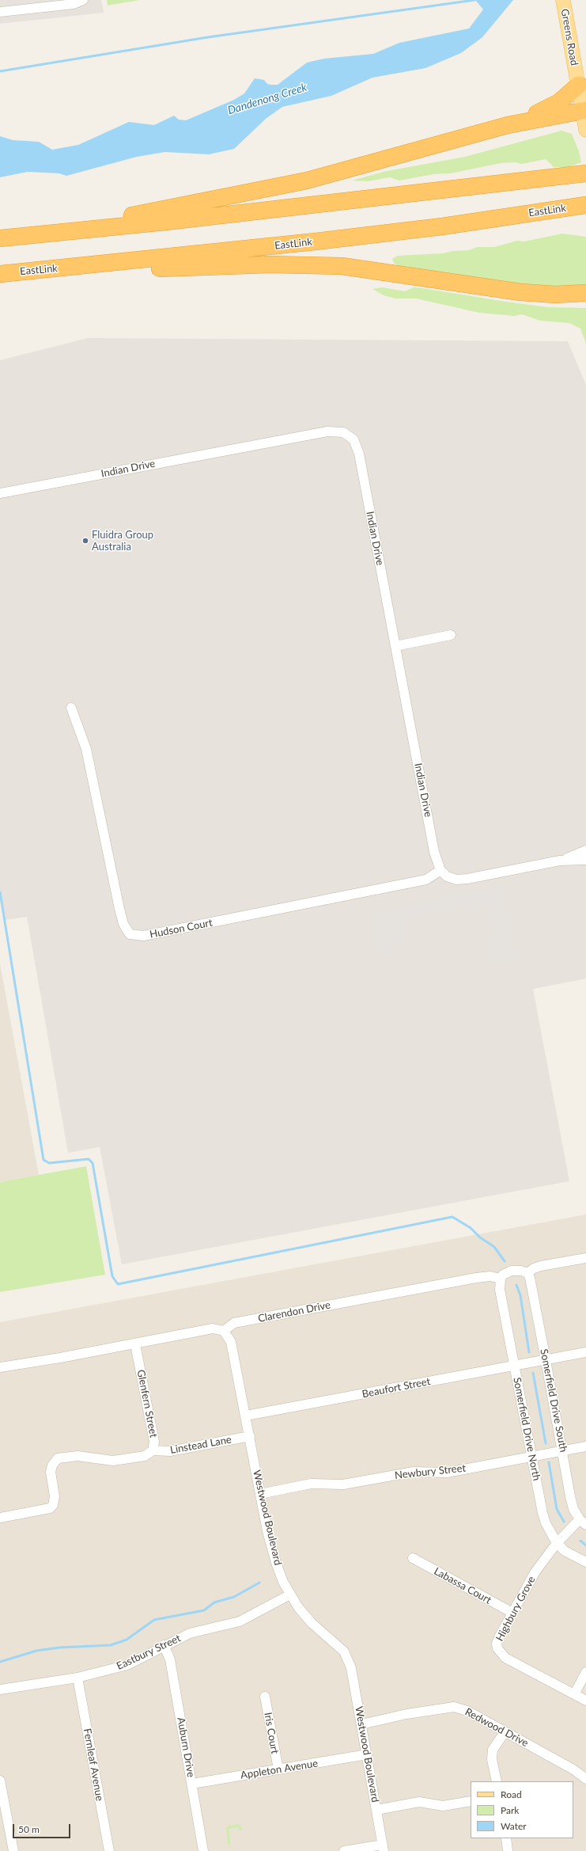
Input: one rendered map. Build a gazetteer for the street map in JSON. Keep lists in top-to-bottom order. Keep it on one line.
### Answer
{"streets":{"highway":["EastLink"],"main road":["Greens Road"],"street":["Indian Drive","Hudson Court","Clarendon Drive","Beaufort Street","Somerfield Drive South","Glenfern Street","Somerfield Drive North","Linstead Lane","Newbury Street","Westwood Boulevard","Labassa Court","Highbury Grove","Eastbury Street","Redwood Drive","Iris Court","Auburn Drive","Fernleaf Avenue","Appleton Avenue"]},"crossings":[["Indian Drive","Hudson Court"],["Clarendon Drive","Somerfield Drive North"],["Clarendon Drive","Westwood Boulevard"],["Beaufort Street","Somerfield Drive South"],["Beaufort Street","Somerfield Drive North"],["Beaufort Street","Westwood Boulevard"],["Somerfield Drive South","Newbury Street"],["Somerfield Drive South","Highbury Grove"],["Glenfern Street","Linstead Lane"],["Somerfield Drive North","Newbury Street"],["Somerfield Drive North","Highbury Grove"],["Linstead Lane","Westwood Boulevard"],["Newbury Street","Westwood Boulevard"],["Westwood Boulevard","Eastbury Street"],["Westwood Boulevard","Redwood Drive"],["Westwood Boulevard","Appleton Avenue"],["Labassa Court","Highbury Grove"],["Eastbury Street","Auburn Drive"],["Eastbury Street","Fernleaf Avenue"],["Iris Court","Appleton Avenue"],["Auburn Drive","Appleton Avenue"]],"water":["Dandenong Creek"],"places":["Fluidra Group Australia"],"legend":["Road","Park","Water"],"scale_bar":"50 m"}
